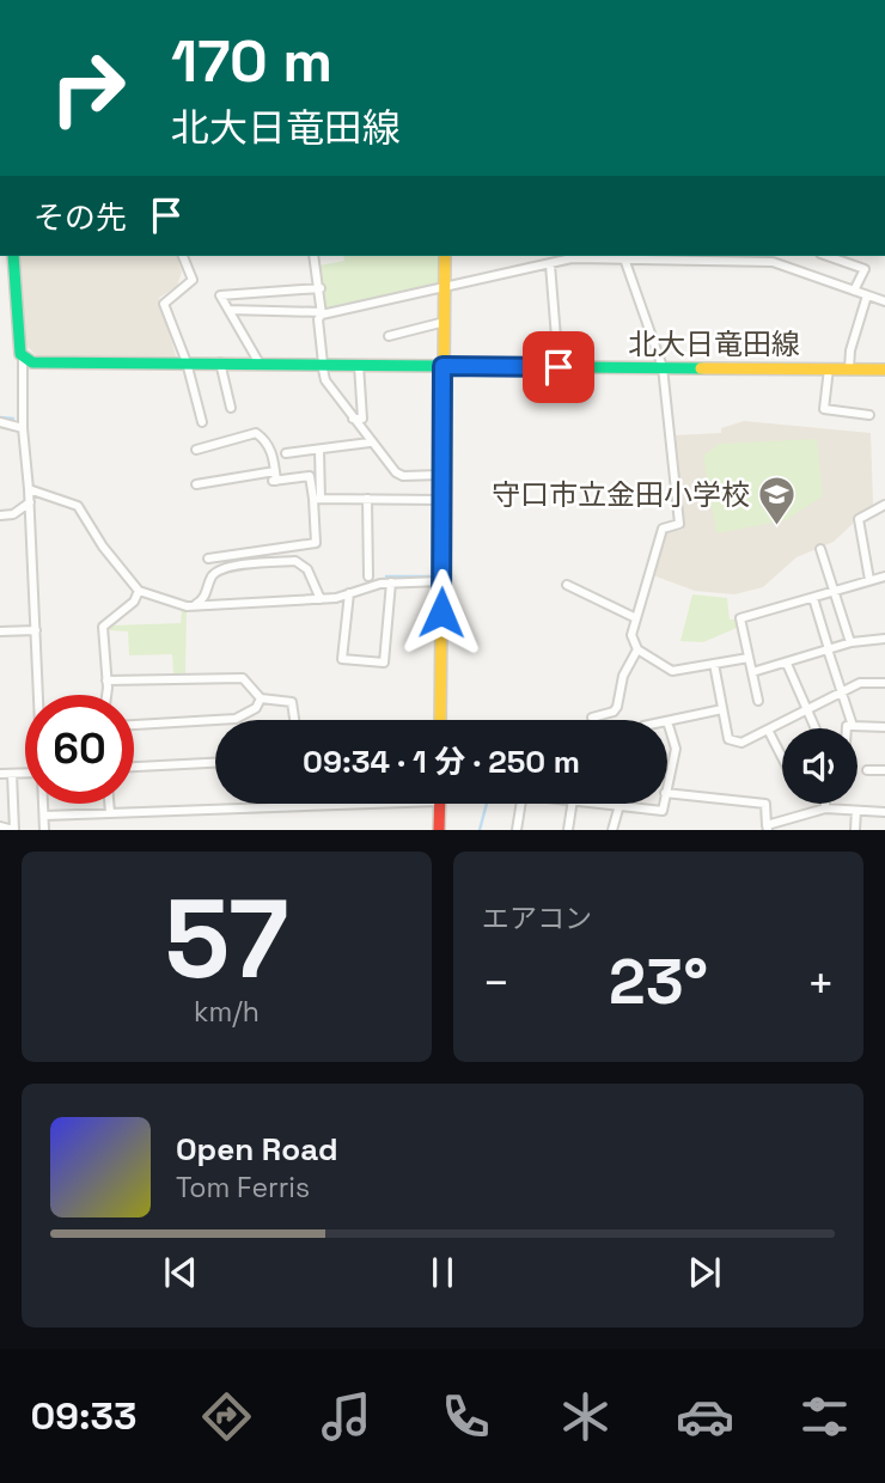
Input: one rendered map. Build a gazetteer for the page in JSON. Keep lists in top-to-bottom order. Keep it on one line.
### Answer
{"streets":{"main road":["北大日竜田線"]},"places":{"school or university":["守口市立金田小学校"]},"page":{"turn":["170 m","北大日竜田線"],"then":"その先","limit":"60","trip":"09:34 · 1 分 · 250 m","tile":[["57","km/h"],"エアコン"],"heat":["−","23°","+"],"song":["Open Road","Tom Ferris"],"tabs":"09:33"}}
